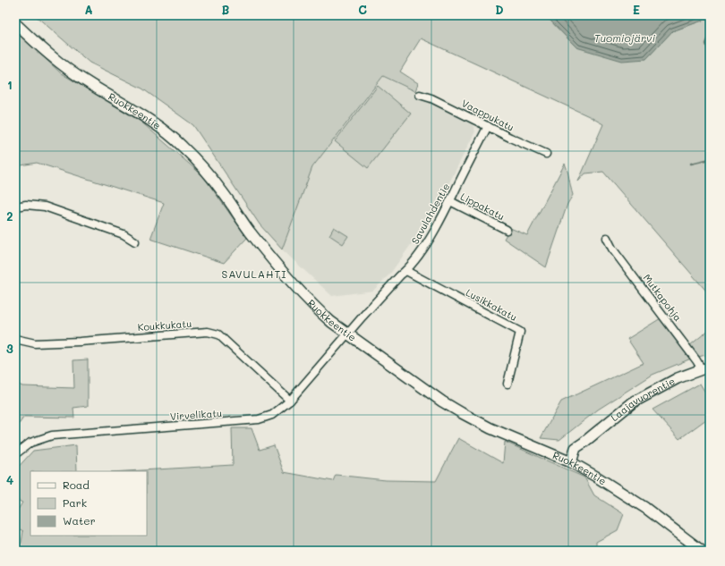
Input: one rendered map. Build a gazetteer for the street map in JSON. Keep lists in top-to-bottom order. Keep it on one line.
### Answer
{"streets":{"street":["Ruokkeentie","Vaappukatu","Lippakatu","Savulahdentie","Mutkapohja","Lusikkakatu","Koukkukatu","Laajavuorentie","Virvelikatu"]},"crossings":[["Ruokkeentie","Savulahdentie"],["Ruokkeentie","Laajavuorentie"],["Ruokkeentie","Virvelikatu"],["Vaappukatu","Savulahdentie"],["Lippakatu","Savulahdentie"],["Savulahdentie","Lusikkakatu"],["Savulahdentie","Virvelikatu"],["Mutkapohja","Laajavuorentie"],["Koukkukatu","Virvelikatu"]],"districts":["SAVULAHTI"],"water":["Tuomiojärvi"],"legend":["Road","Park","Water"],"grid":{"columns":["A","B","C","D","E"],"rows":["1","2","3","4"]}}
